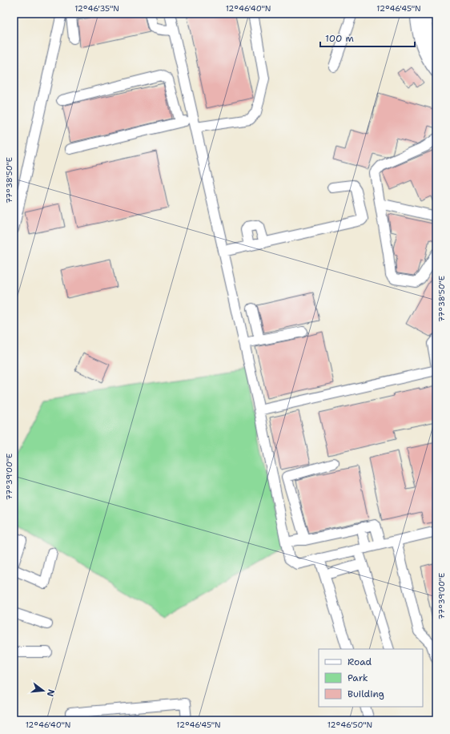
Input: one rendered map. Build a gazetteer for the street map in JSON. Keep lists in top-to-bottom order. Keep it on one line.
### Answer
{"legend":["Road","Park","Building"],"scale_bar":"100 m","north":"right","coordinates":["12°46'35\"N","12°46'40\"N","12°46'45\"N","77°38'50\"E","77°39'00\"E","12°46'50\"N"]}
